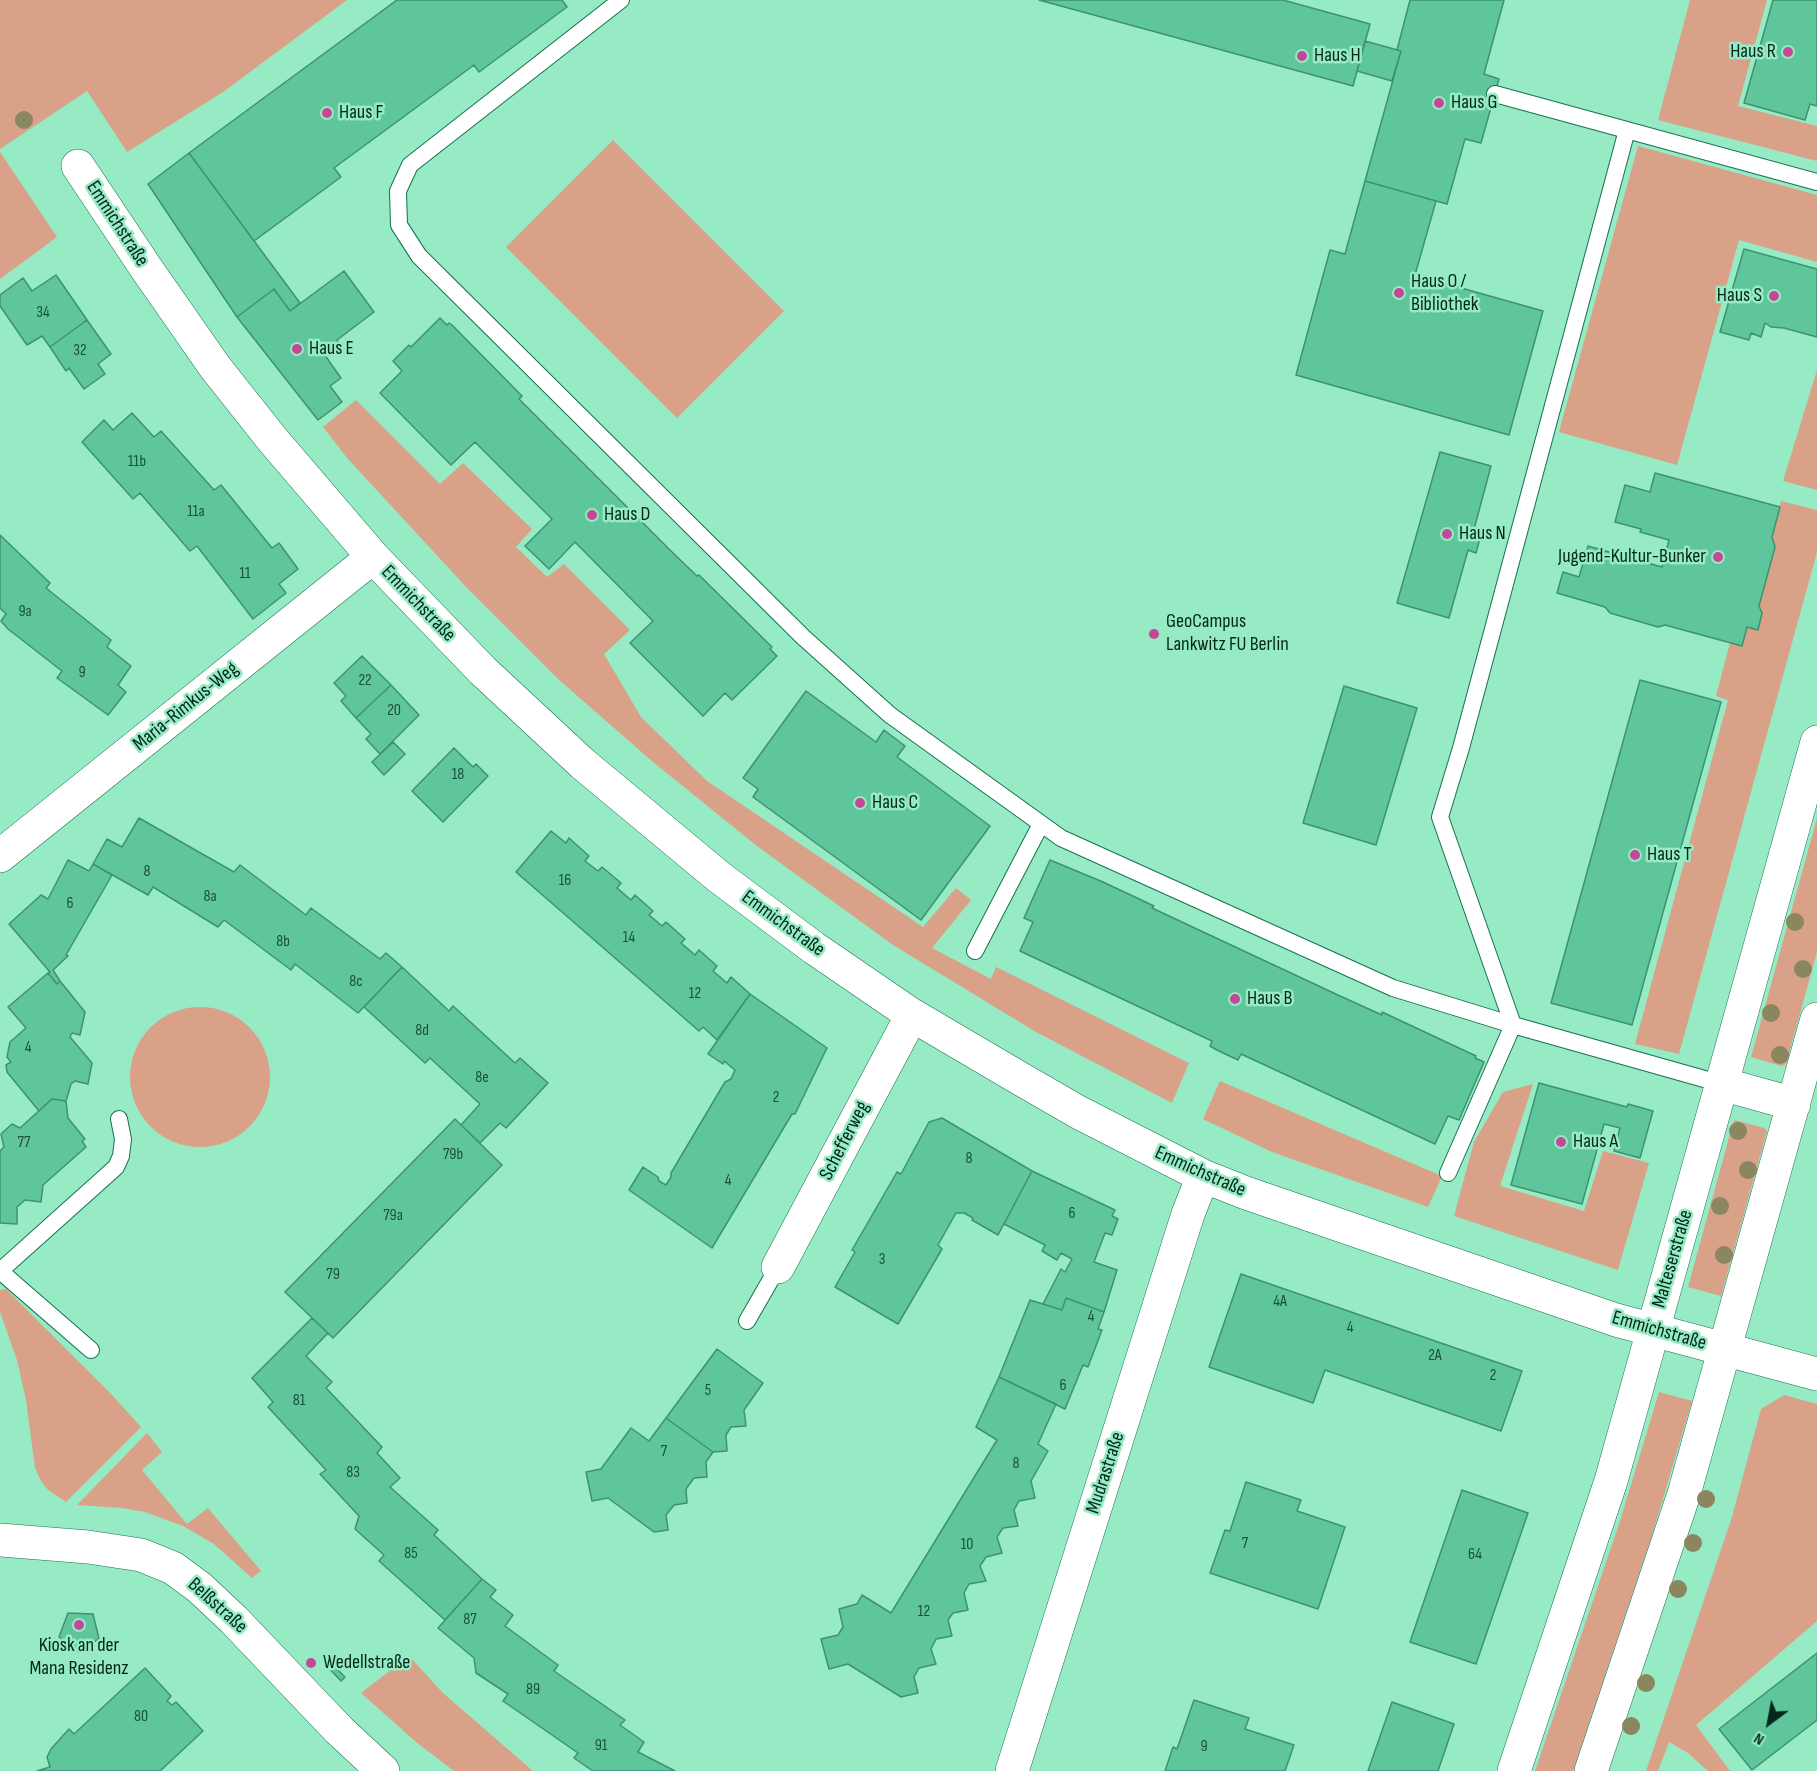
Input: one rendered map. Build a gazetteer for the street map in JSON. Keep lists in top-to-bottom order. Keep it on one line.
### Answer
{"streets":{"street":["Emmichstraße","Maria-Rimkus-Weg","Schefferweg","Malteserstraße","Mudrastraße","Belßstraße"]},"crossings":[["Emmichstraße","Maria-Rimkus-Weg"],["Emmichstraße","Schefferweg"],["Emmichstraße","Malteserstraße"],["Emmichstraße","Mudrastraße"]],"places":["Haus R","Haus H","Haus G","Haus F","Haus O / Bibliothek","Haus S","Haus E","Haus D","Haus N","Jugend-Kultur-Bunker","GeoCampus Lankwitz FU Berlin","Haus C","Haus T","Haus B","Haus A","Kiosk an der Mana Residenz","Wedellstraße"],"house_numbers":["34","32","11b","11a","11","9a","9","22","20","18","8","16","8a","6","14","8b","8c","12","8d","4","8e","2","77","79b","8","4","6","79a","3","79","4A","4","4","2A","2","6","5","81","7","8","83","7","10","85","64","12","87","89","80","91","9"],"north":"bottom left"}
